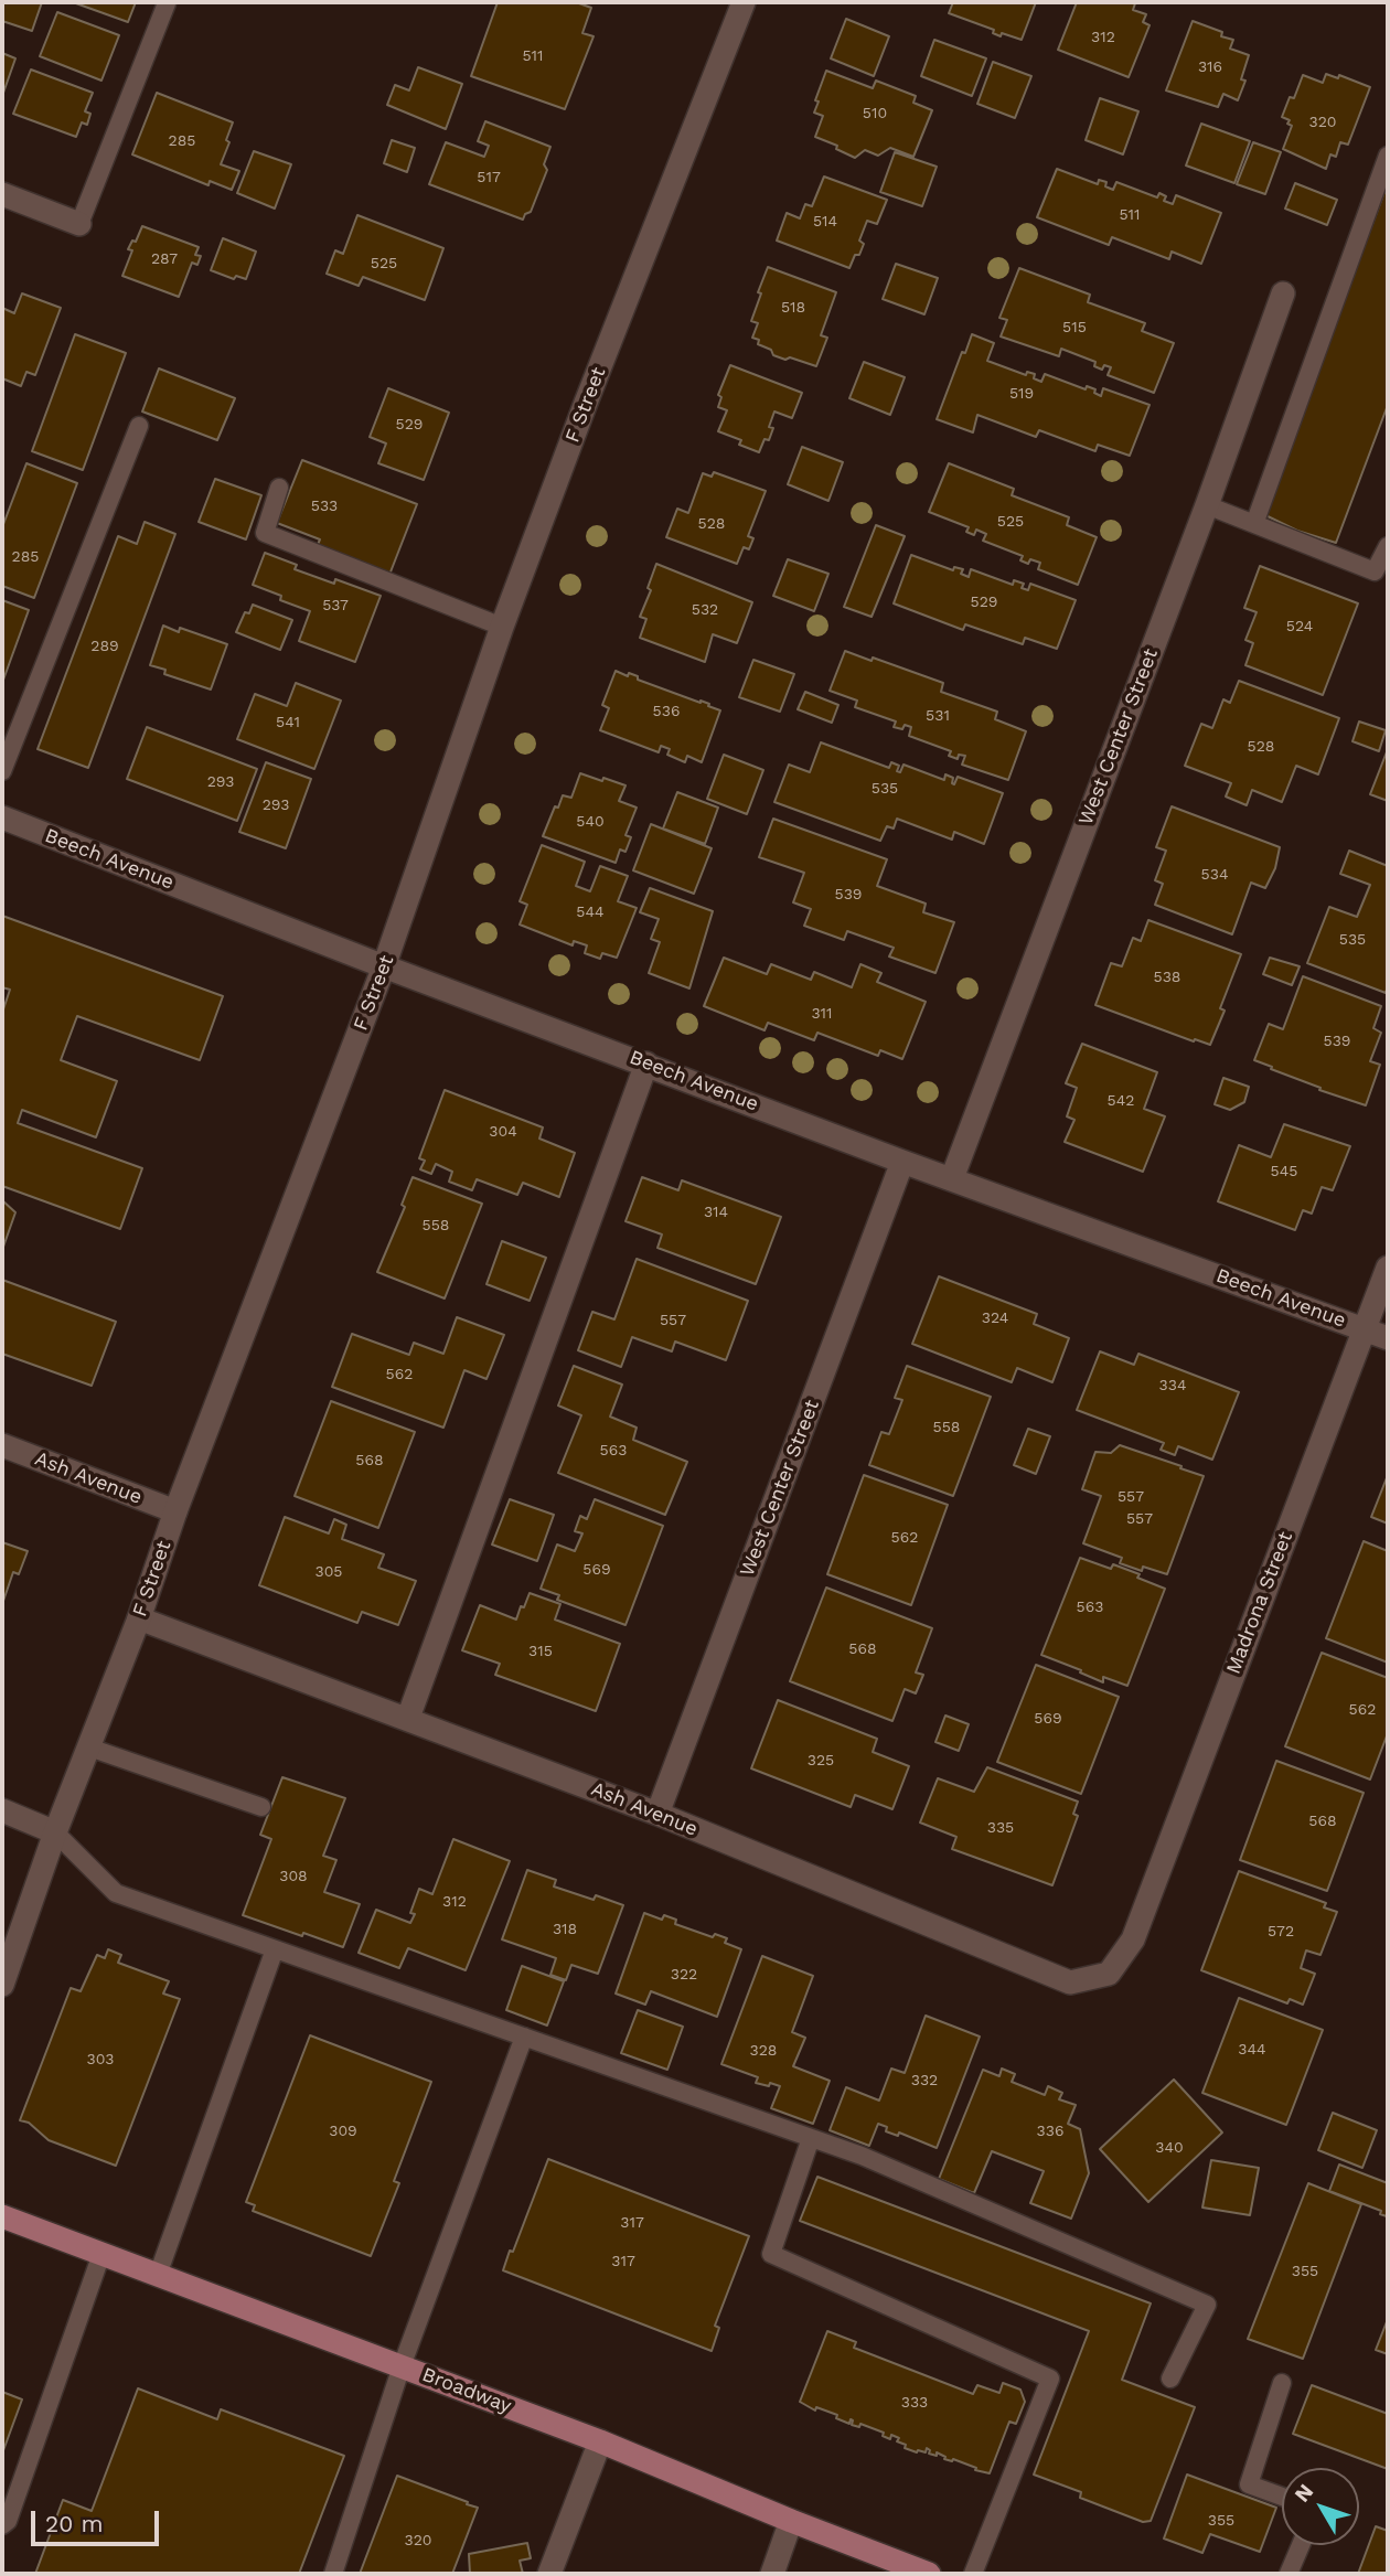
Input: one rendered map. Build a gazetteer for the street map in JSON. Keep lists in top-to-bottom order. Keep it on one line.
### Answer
{"streets":{"main road":["Broadway"],"street":["F Street","West Center Street","Beech Avenue","Ash Avenue","Madrona Street"]},"crossings":[["F Street","Beech Avenue"],["F Street","Ash Avenue"],["West Center Street","Beech Avenue"],["West Center Street","Ash Avenue"],["Beech Avenue","Madrona Street"],["Ash Avenue","Madrona Street"]],"house_numbers":["312","511","316","510","320","285","517","511","514","287","525","518","515","519","529","533","525","528","285","529","537","532","524","289","536","531","541","528","293","535","293","540","534","539","544","535","538","311","539","542","304","545","314","558","324","557","562","334","558","563","568","557","557","562","569","305","563","568","315","562","569","325","568","335","308","312","318","572","322","344","328","303","332","309","336","340","317","317","355","333","355","320"],"scale_bar":"20 m","north":"top left"}
